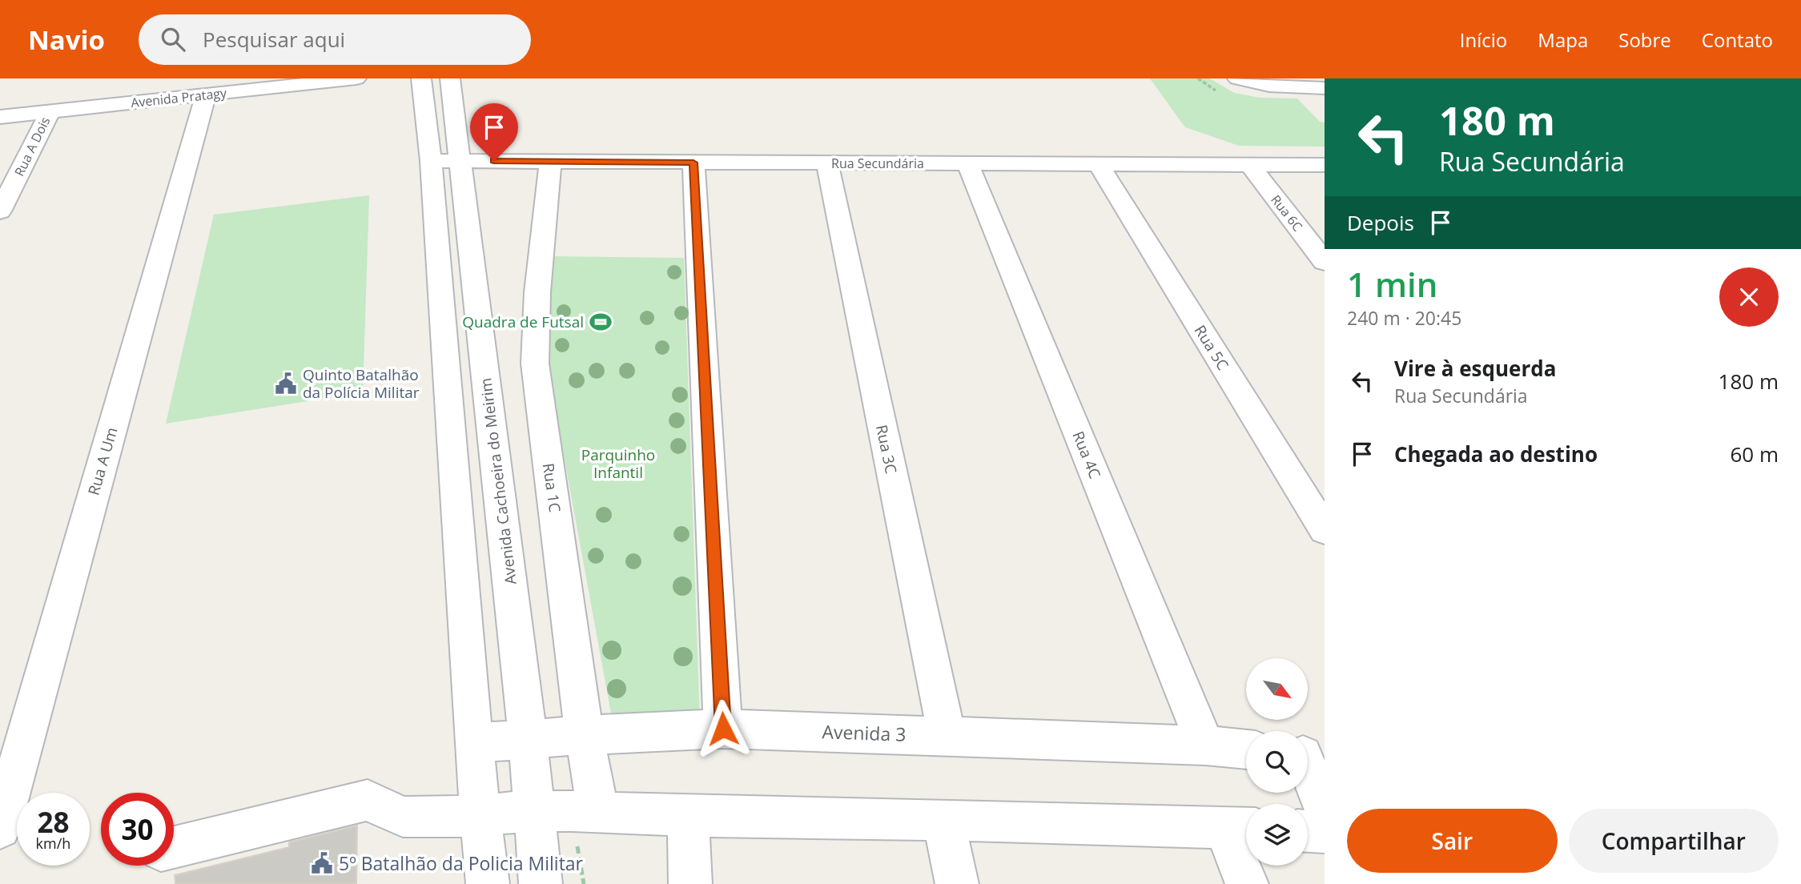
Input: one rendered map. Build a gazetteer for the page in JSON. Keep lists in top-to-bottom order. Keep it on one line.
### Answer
{"streets":{"street":["Avenida Pratagy","Rua A Dois","Rua Secundária","Rua 6C","Rua 5C","Rua 3C","Rua 4C","Rua A Um","Avenida Cachoeira do Meirim","Rua 1C","Avenida 3"]},"crossings":[["Avenida Pratagy","Rua A Dois"],["Avenida Pratagy","Rua A Um"],["Rua Secundária","Rua 6C"],["Rua Secundária","Rua 5C"],["Rua Secundária","Rua 3C"],["Rua Secundária","Rua 4C"],["Rua Secundária","Avenida Cachoeira do Meirim"],["Rua Secundária","Rua 1C"],["Rua 3C","Avenida 3"],["Rua 4C","Avenida 3"],["Avenida Cachoeira do Meirim","Avenida 3"],["Rua 1C","Avenida 3"]],"parks":["Parquinho Infantil"],"places":{"sports":["Quadra de Futsal"],"public building":["Quinto Batalhão da Polícia Militar","5º Batalhão da Policia Militar"]},"north":"bottom right","page":{"header":"Navio","search":"Pesquisar aqui","nav":["Início","Mapa","Sobre","Contato"],"turn":["180 m","Rua Secundária"],"then":"Depois","heading":["1 min","240 m · 20:45"],"list":[{"name":"Vire à esquerda","note":"Rua Secundária","value":"180 m"},{"name":"Chegada ao destino","value":"60 m"}],"speed":"28 km/h","limit":"30","buttons":["Sair","Compartilhar"]}}
